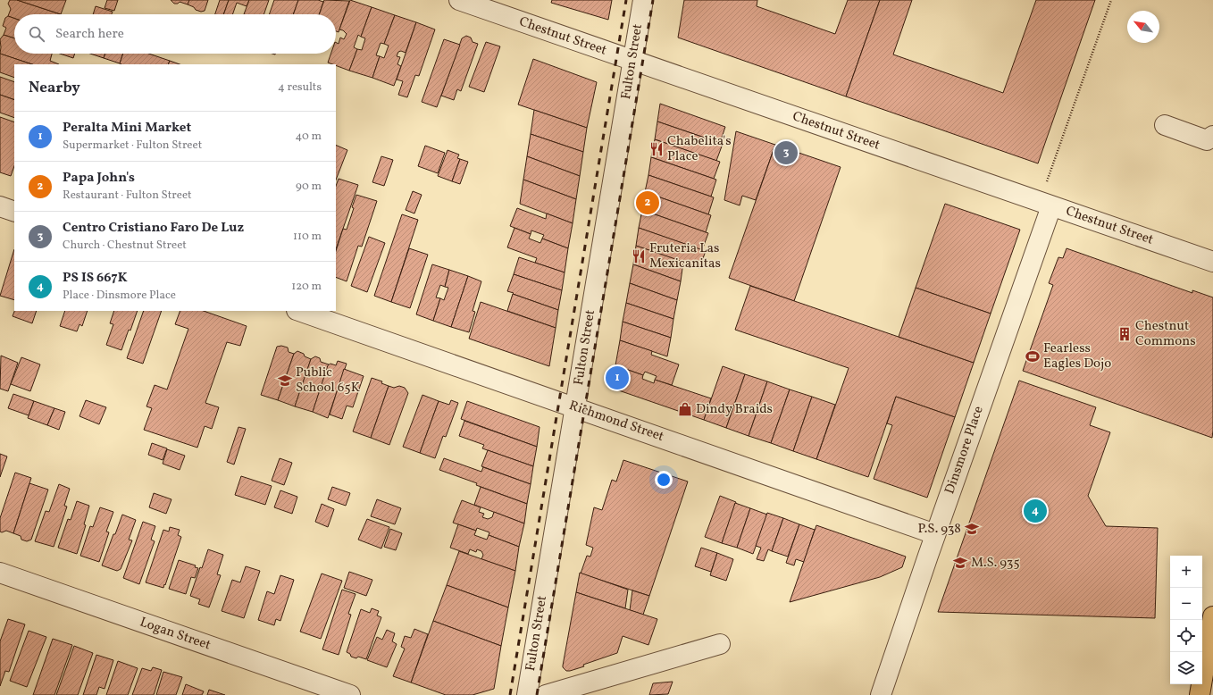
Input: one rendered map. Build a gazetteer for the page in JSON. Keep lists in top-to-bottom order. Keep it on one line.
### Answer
{"streets":{"street":["Chestnut Street","Fulton Street","Richmond Street","Dinsmore Place","Logan Street"]},"crossings":[["Chestnut Street","Fulton Street"],["Chestnut Street","Dinsmore Place"],["Fulton Street","Richmond Street"],["Richmond Street","Dinsmore Place"]],"places":{"restaurant":["Chabelita's Place","Fruteria Las Mexicanitas"],"building":["Chestnut Commons"],"sports":["Fearless Eagles Dojo"],"school or university":["Public School 65K","P.S. 938","M.S. 935"],"shop":["Dindy Braids"]},"north":"top left","page":{"search":"Search here","heading":["Nearby","4 results"],"list":[{"mark":"1","name":"Peralta Mini Market","note":"Supermarket · Fulton Street","value":"40 m"},{"mark":"2","name":"Papa John's","note":"Restaurant · Fulton Street","value":"90 m"},{"mark":"3","name":"Centro Cristiano Faro De Luz","note":"Church · Chestnut Street","value":"110 m"},{"mark":"4","name":"PS IS 667K","note":"Place · Dinsmore Place","value":"120 m"}],"pins":["3","2","1","4"],"map_buttons":["+","−"]}}
